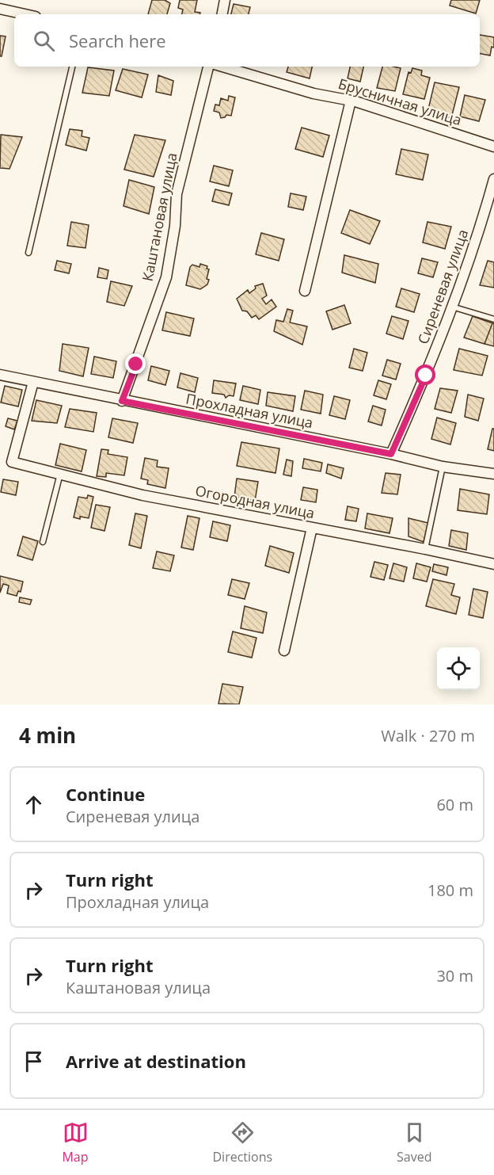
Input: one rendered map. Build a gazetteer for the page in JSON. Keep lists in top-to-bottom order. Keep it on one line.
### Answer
{"streets":{"street":["Брусничная улица","Каштановая улица","Сиреневая улица","Прохладная улица","Огородная улица"]},"crossings":[["Каштановая улица","Прохладная улица"],["Сиреневая улица","Прохладная улица"],["Прохладная улица","Огородная улица"]],"page":{"search":"Search here","heading":["4 min","Walk · 270 m"],"list":[["Continue","Сиреневая улица","60 m"],["Turn right","Прохладная улица","180 m"],["Turn right","Каштановая улица","30 m"],"Arrive at destination"],"nav":["Map","Directions","Saved"]}}
